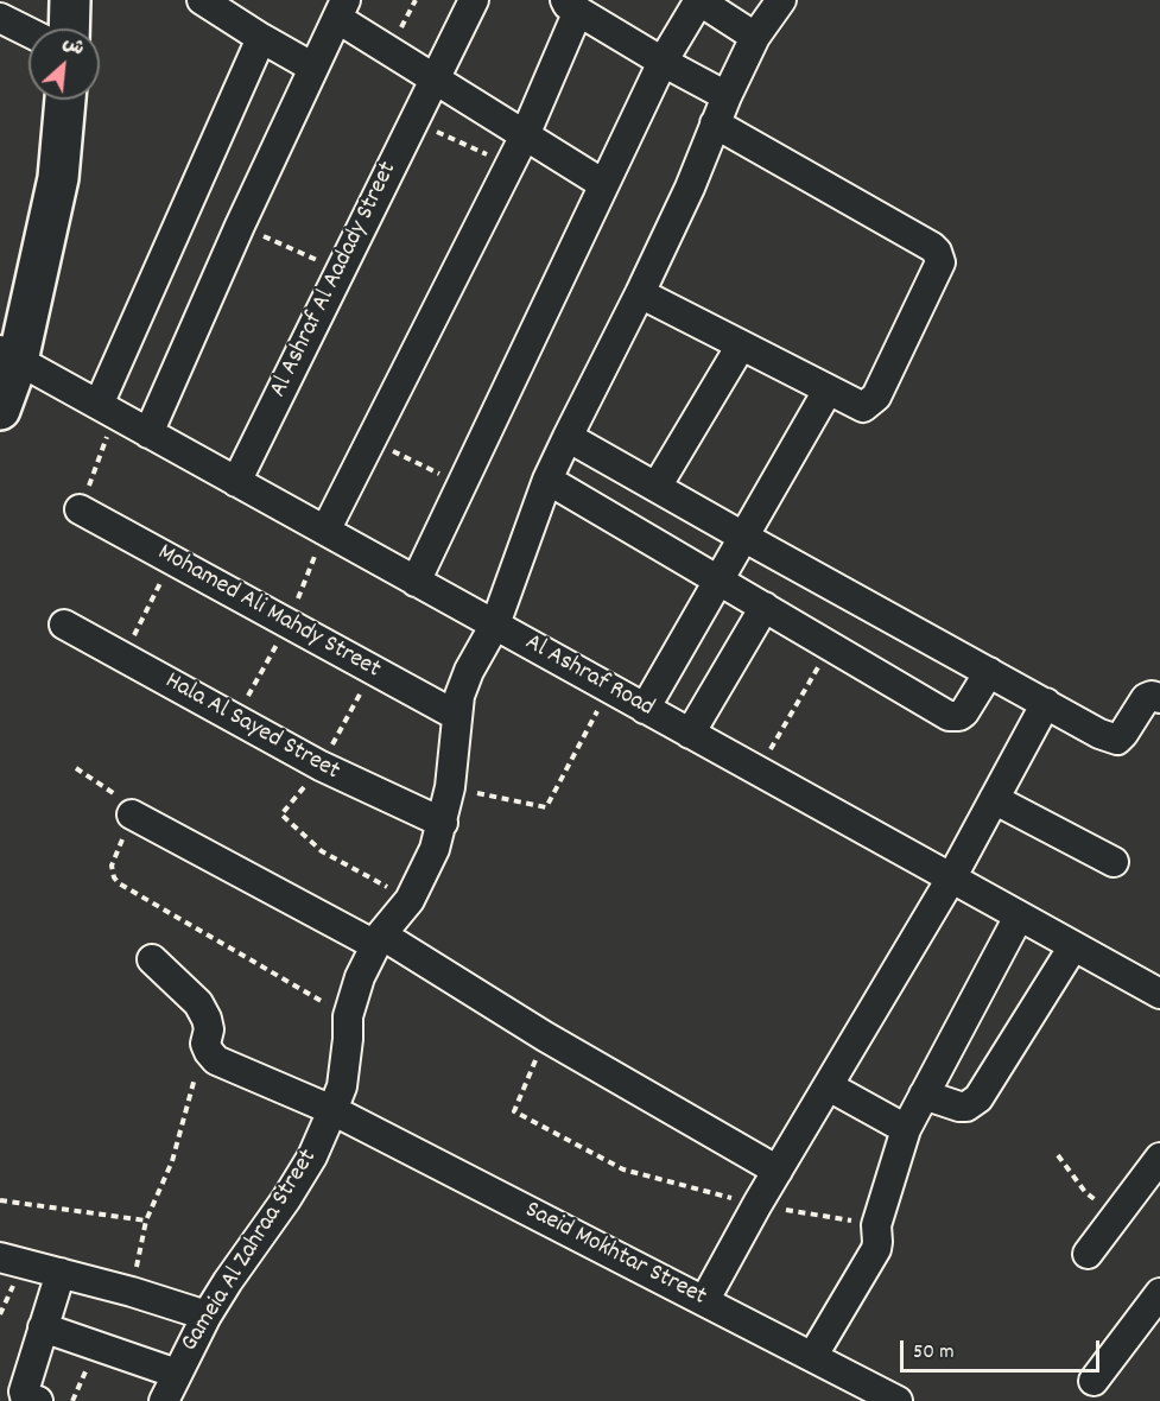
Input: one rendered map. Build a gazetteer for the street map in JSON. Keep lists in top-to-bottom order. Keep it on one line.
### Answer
{"streets":{"street":["Al Ashraf Al Aadady Street","Mohamed Ali Mahdy Street","Al Ashraf Road","Hala Al Sayed Street","Gameia Al Zahraa Street","Saeid Mokhtar Street"]},"crossings":[["Al Ashraf Al Aadady Street","Al Ashraf Road"],["Mohamed Ali Mahdy Street","Gameia Al Zahraa Street"],["Al Ashraf Road","Gameia Al Zahraa Street"],["Hala Al Sayed Street","Gameia Al Zahraa Street"],["Gameia Al Zahraa Street","Saeid Mokhtar Street"]],"scale_bar":"50 m","north":"top right"}
